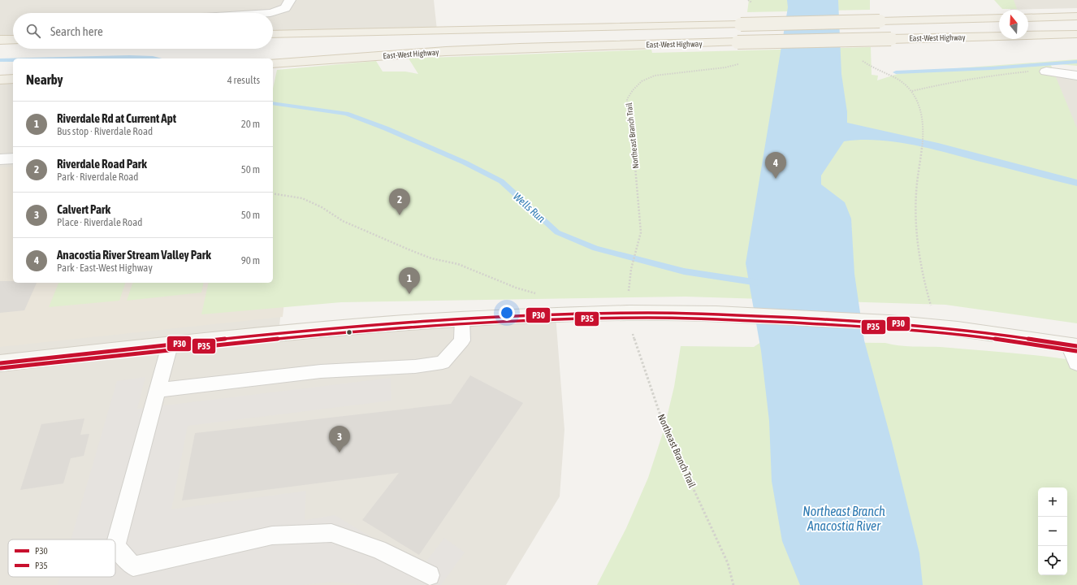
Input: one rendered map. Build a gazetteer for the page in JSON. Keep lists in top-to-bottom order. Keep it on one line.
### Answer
{"streets":{"main road":["East-West Highway"],"path":["Northeast Branch Trail"]},"water":["Wells Run","Northeast Branch Anacostia River"],"lines":["transit line P30","transit line P35"],"legend":["P30","P35"],"north":"top","page":{"search":"Search here","heading":["Nearby","4 results"],"list":[{"mark":"1","name":"Riverdale Rd at Current Apt","note":"Bus stop · Riverdale Road","value":"20 m"},{"mark":"2","name":"Riverdale Road Park","note":"Park · Riverdale Road","value":"50 m"},{"mark":"3","name":"Calvert Park","note":"Place · Riverdale Road","value":"50 m"},{"mark":"4","name":"Anacostia River Stream Valley Park","note":"Park · East-West Highway","value":"90 m"}],"pins":["4","2","1","3"],"map_buttons":["+","−"]}}
